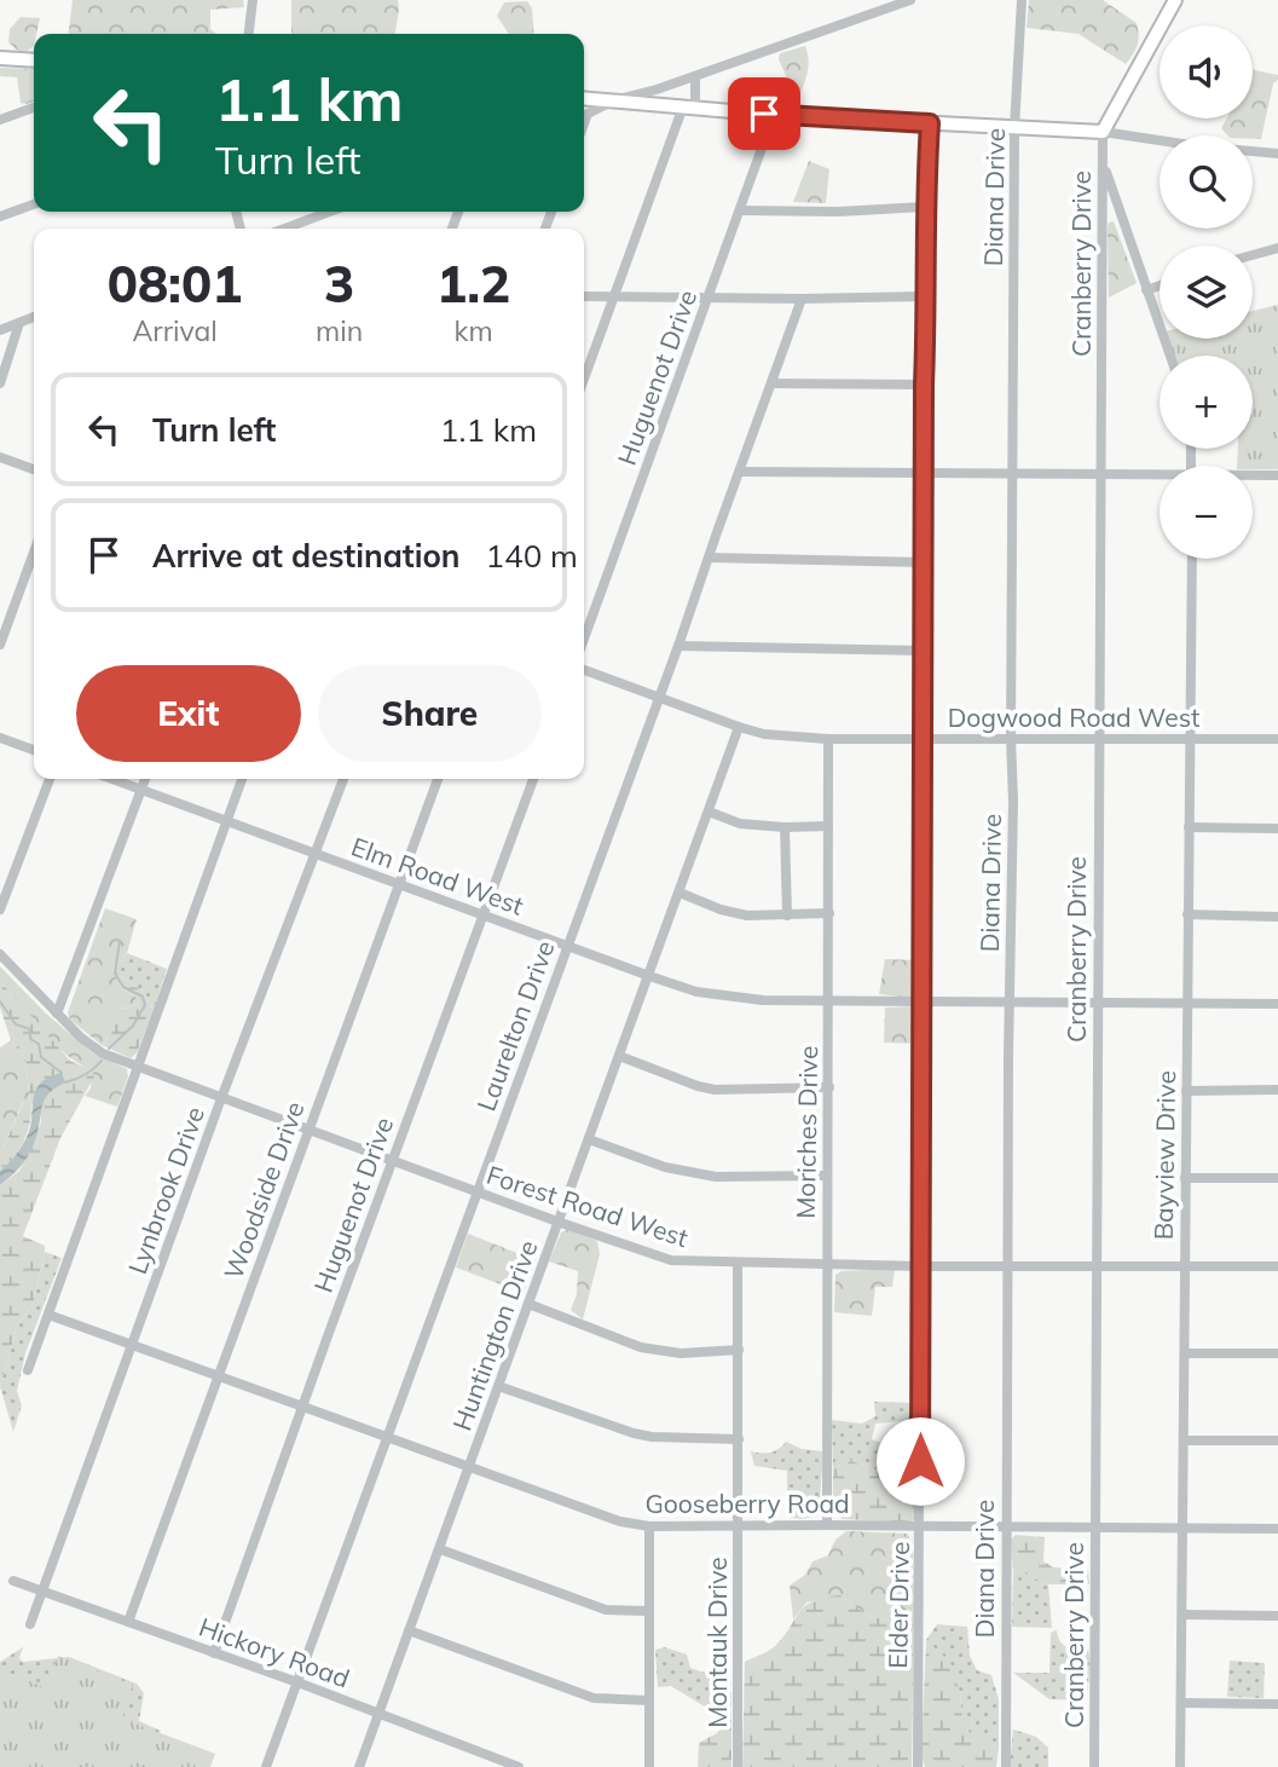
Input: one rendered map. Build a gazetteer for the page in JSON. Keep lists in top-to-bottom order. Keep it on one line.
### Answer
{"streets":{"street":["Diana Drive","Cranberry Drive","Huguenot Drive","Dogwood Road West","Elm Road West","Laurelton Drive","Moriches Drive","Bayview Drive","Lynbrook Drive","Woodside Drive","Forest Road West","Huntington Drive","Gooseberry Road","Elder Drive","Montauk Drive","Hickory Road"]},"crossings":[["Diana Drive","Dogwood Road West"],["Diana Drive","Elm Road West"],["Diana Drive","Forest Road West"],["Diana Drive","Gooseberry Road"],["Cranberry Drive","Dogwood Road West"],["Cranberry Drive","Elm Road West"],["Cranberry Drive","Forest Road West"],["Cranberry Drive","Gooseberry Road"],["Huguenot Drive","Elm Road West"],["Huguenot Drive","Forest Road West"],["Huguenot Drive","Gooseberry Road"],["Huguenot Drive","Hickory Road"],["Dogwood Road West","Laurelton Drive"],["Dogwood Road West","Moriches Drive"],["Dogwood Road West","Bayview Drive"],["Dogwood Road West","Huntington Drive"],["Dogwood Road West","Elder Drive"],["Elm Road West","Laurelton Drive"],["Elm Road West","Moriches Drive"],["Elm Road West","Bayview Drive"],["Elm Road West","Lynbrook Drive"],["Elm Road West","Woodside Drive"],["Elm Road West","Huntington Drive"],["Elm Road West","Elder Drive"],["Laurelton Drive","Forest Road West"],["Laurelton Drive","Gooseberry Road"],["Laurelton Drive","Hickory Road"],["Moriches Drive","Forest Road West"],["Moriches Drive","Gooseberry Road"],["Bayview Drive","Forest Road West"],["Bayview Drive","Gooseberry Road"],["Lynbrook Drive","Forest Road West"],["Lynbrook Drive","Gooseberry Road"],["Lynbrook Drive","Hickory Road"],["Woodside Drive","Forest Road West"],["Woodside Drive","Gooseberry Road"],["Woodside Drive","Hickory Road"],["Forest Road West","Huntington Drive"],["Forest Road West","Elder Drive"],["Forest Road West","Montauk Drive"],["Huntington Drive","Gooseberry Road"],["Huntington Drive","Hickory Road"],["Gooseberry Road","Elder Drive"],["Gooseberry Road","Montauk Drive"]],"page":{"map_buttons":["+","−"],"turn":["1.1 km","Turn left"],"eta":["08:01","Arrival","3","min","1.2","km"],"list":[{"name":"Turn left","value":"1.1 km"},{"name":"Arrive at destination","value":"140 m"}],"buttons":["Exit","Share"]}}
